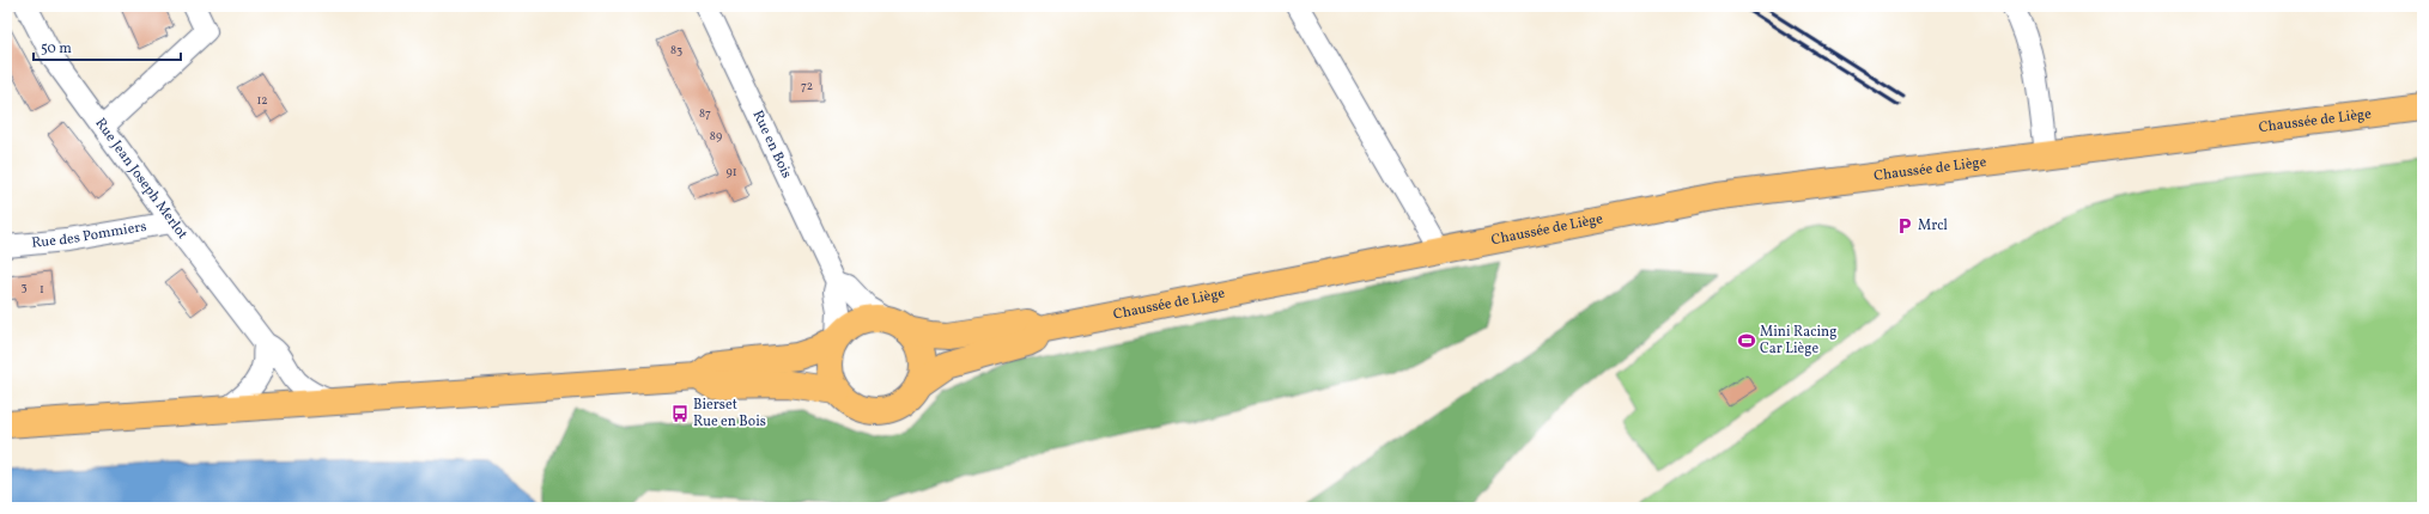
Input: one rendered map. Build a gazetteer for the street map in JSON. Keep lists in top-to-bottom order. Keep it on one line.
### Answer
{"streets":{"main road":["Chaussée de Liège"],"street":["Rue en Bois","Rue Jean Joseph Merlot","Rue des Pommiers"]},"crossings":[["Chaussée de Liège","Rue en Bois"],["Rue Jean Joseph Merlot","Rue des Pommiers"]],"places":{"parking":["Mrcl"],"sports":["Mini Racing Car Liège"],"bus stop":["Bierset Rue en Bois"]},"house_numbers":["83","72","12","87","89","91","3","1"],"scale_bar":"50 m"}
